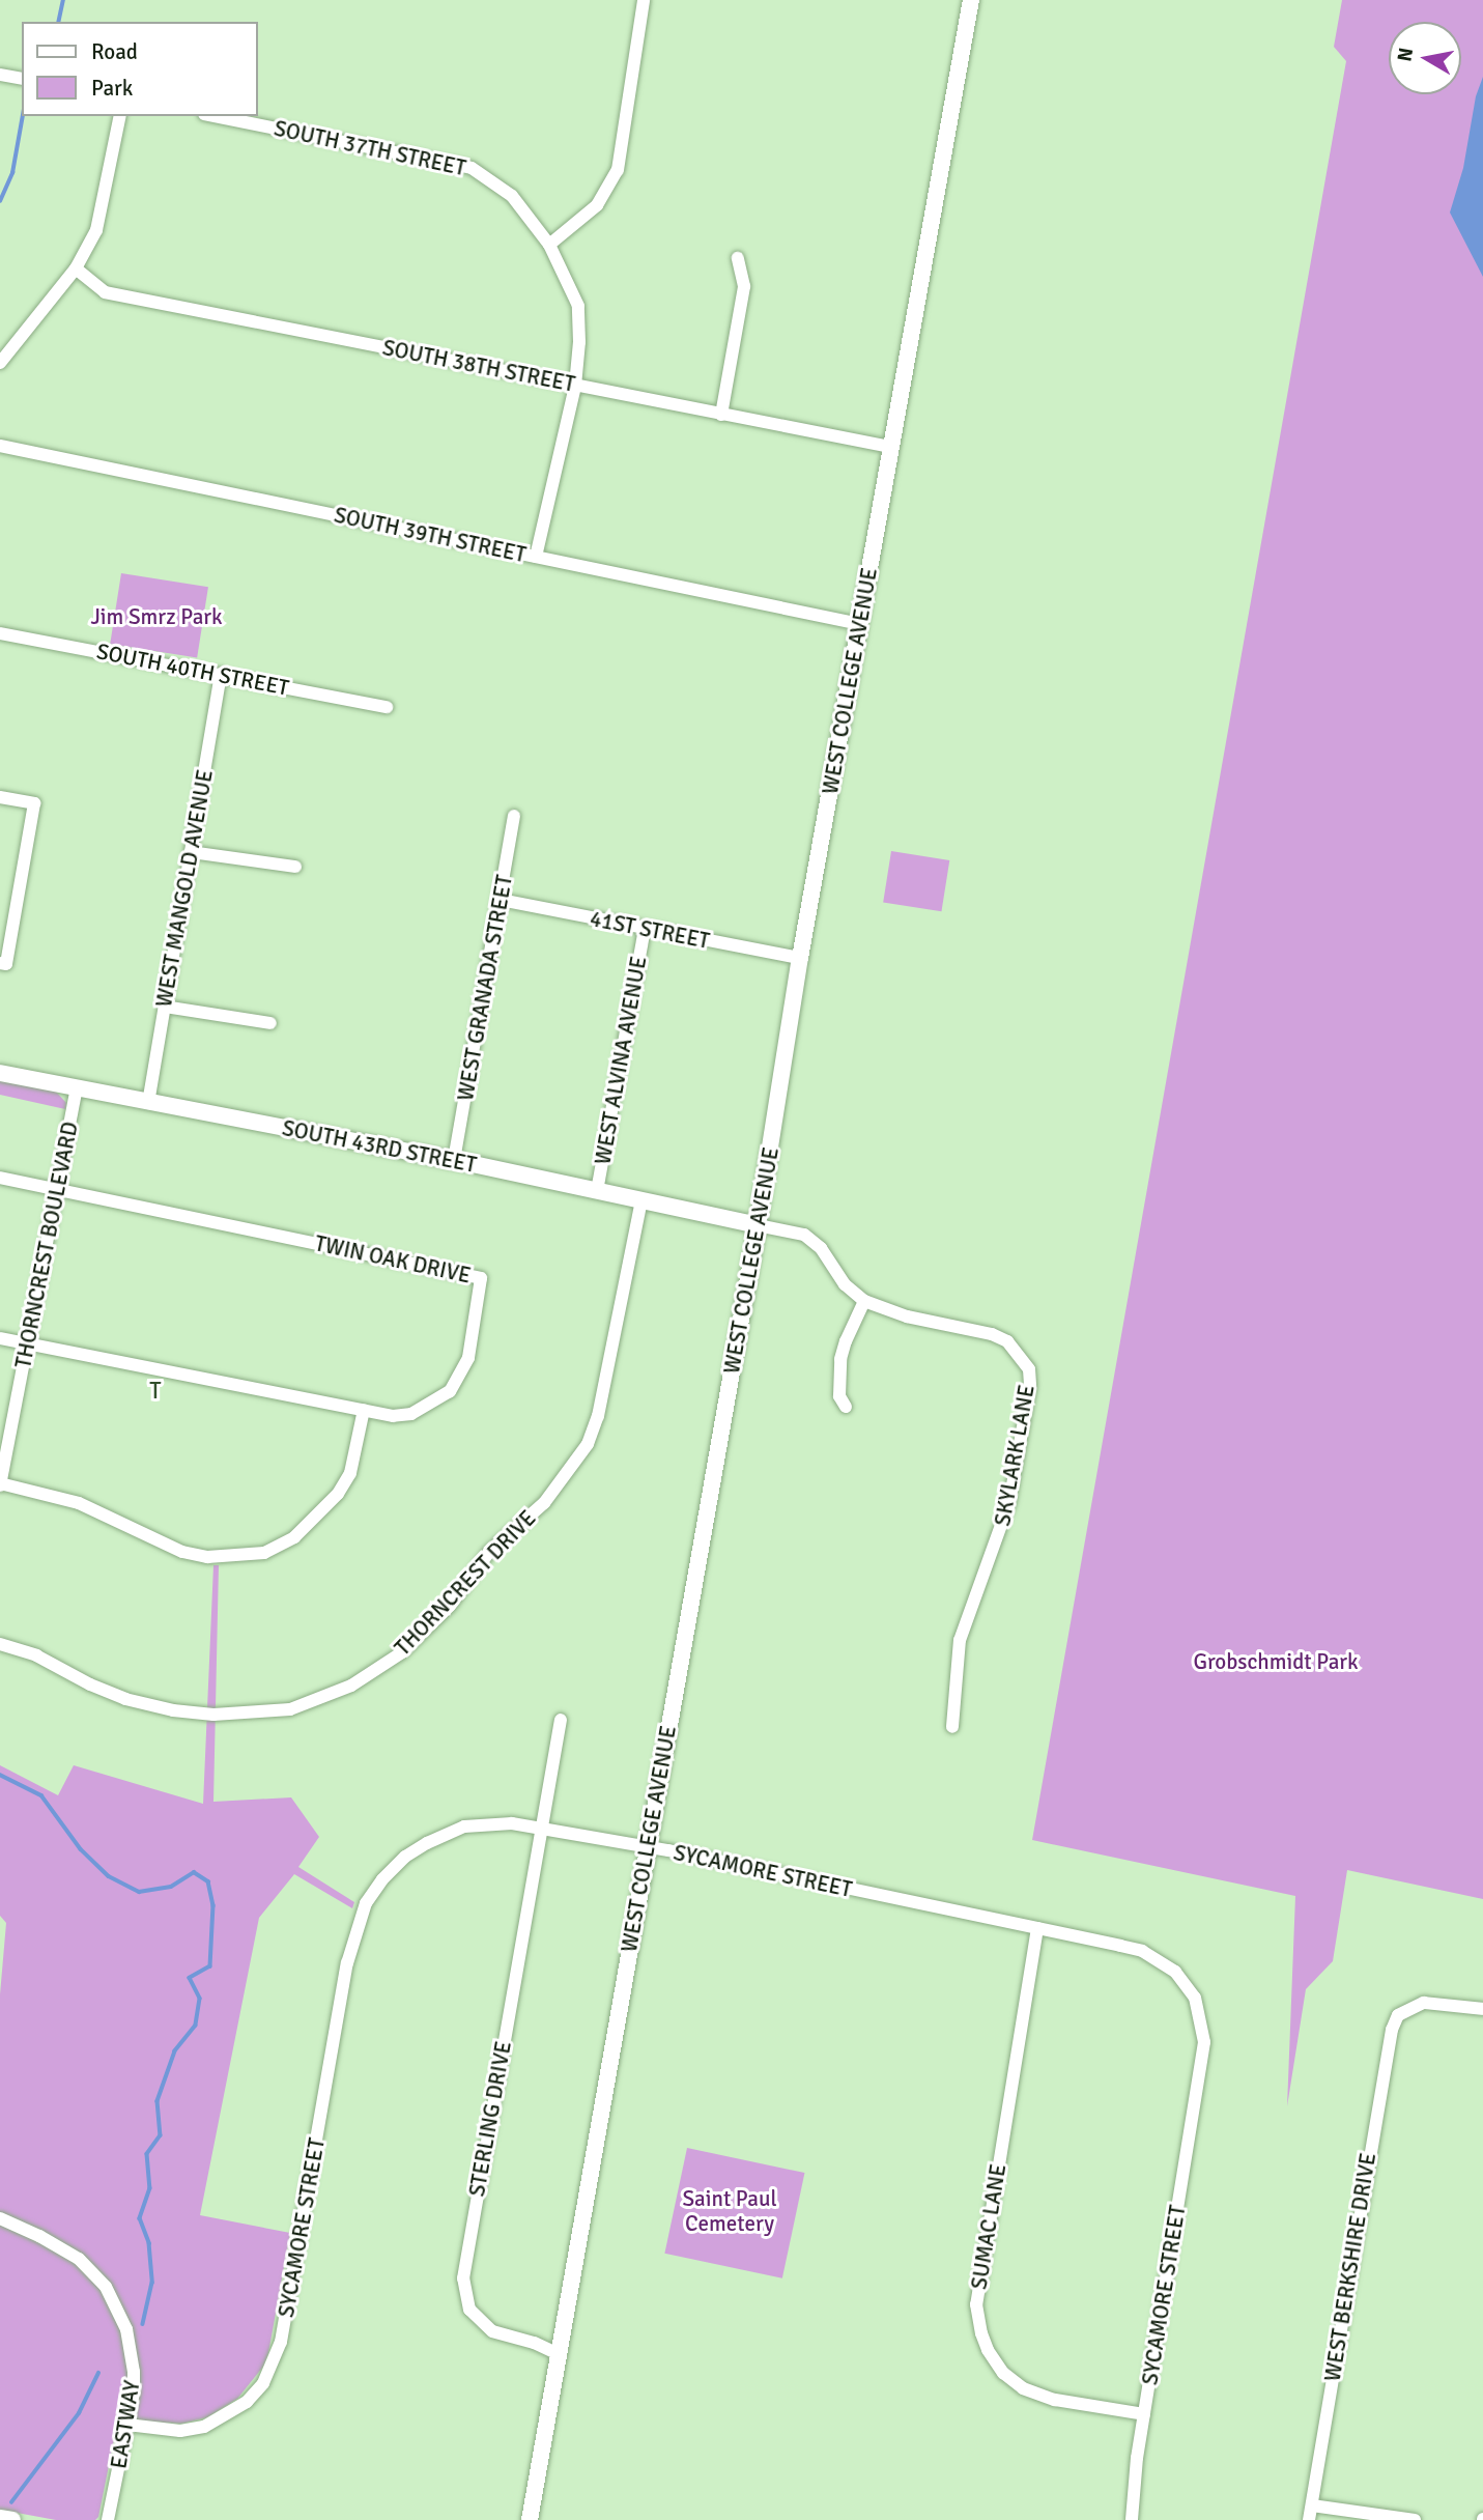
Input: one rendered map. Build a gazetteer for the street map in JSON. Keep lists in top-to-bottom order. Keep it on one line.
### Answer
{"streets":{"street":["SOUTH 37TH STREET","SOUTH 38TH STREET","SOUTH 39TH STREET","SOUTH 40TH STREET","WEST COLLEGE AVENUE","WEST MANGOLD AVENUE","41ST STREET","WEST GRANADA STREET","WEST ALVINA AVENUE","SOUTH 43RD STREET","THORNCREST BOULEVARD","TWIN OAK DRIVE","SKYLARK LANE","THORNCREST DRIVE","SYCAMORE STREET","STERLING DRIVE","SUMAC LANE","WEST BERKSHIRE DRIVE","EASTWAY"]},"crossings":[["SOUTH 38TH STREET","WEST COLLEGE AVENUE"],["SOUTH 39TH STREET","WEST COLLEGE AVENUE"],["SOUTH 40TH STREET","WEST MANGOLD AVENUE"],["WEST COLLEGE AVENUE","41ST STREET"],["WEST COLLEGE AVENUE","SOUTH 43RD STREET"],["WEST COLLEGE AVENUE","SKYLARK LANE"],["WEST COLLEGE AVENUE","SYCAMORE STREET"],["WEST COLLEGE AVENUE","STERLING DRIVE"],["WEST MANGOLD AVENUE","SOUTH 43RD STREET"],["41ST STREET","WEST GRANADA STREET"],["41ST STREET","WEST ALVINA AVENUE"],["WEST GRANADA STREET","SOUTH 43RD STREET"],["WEST ALVINA AVENUE","SOUTH 43RD STREET"],["SOUTH 43RD STREET","THORNCREST BOULEVARD"],["SOUTH 43RD STREET","SKYLARK LANE"],["SOUTH 43RD STREET","THORNCREST DRIVE"],["THORNCREST BOULEVARD","TWIN OAK DRIVE"],["SYCAMORE STREET","STERLING DRIVE"],["SYCAMORE STREET","SUMAC LANE"],["SYCAMORE STREET","EASTWAY"]],"districts":["T"],"parks":["Jim Smrz Park","Grobschmidt Park","Saint Paul Cemetery"],"legend":["Road","Park"],"north":"left"}
